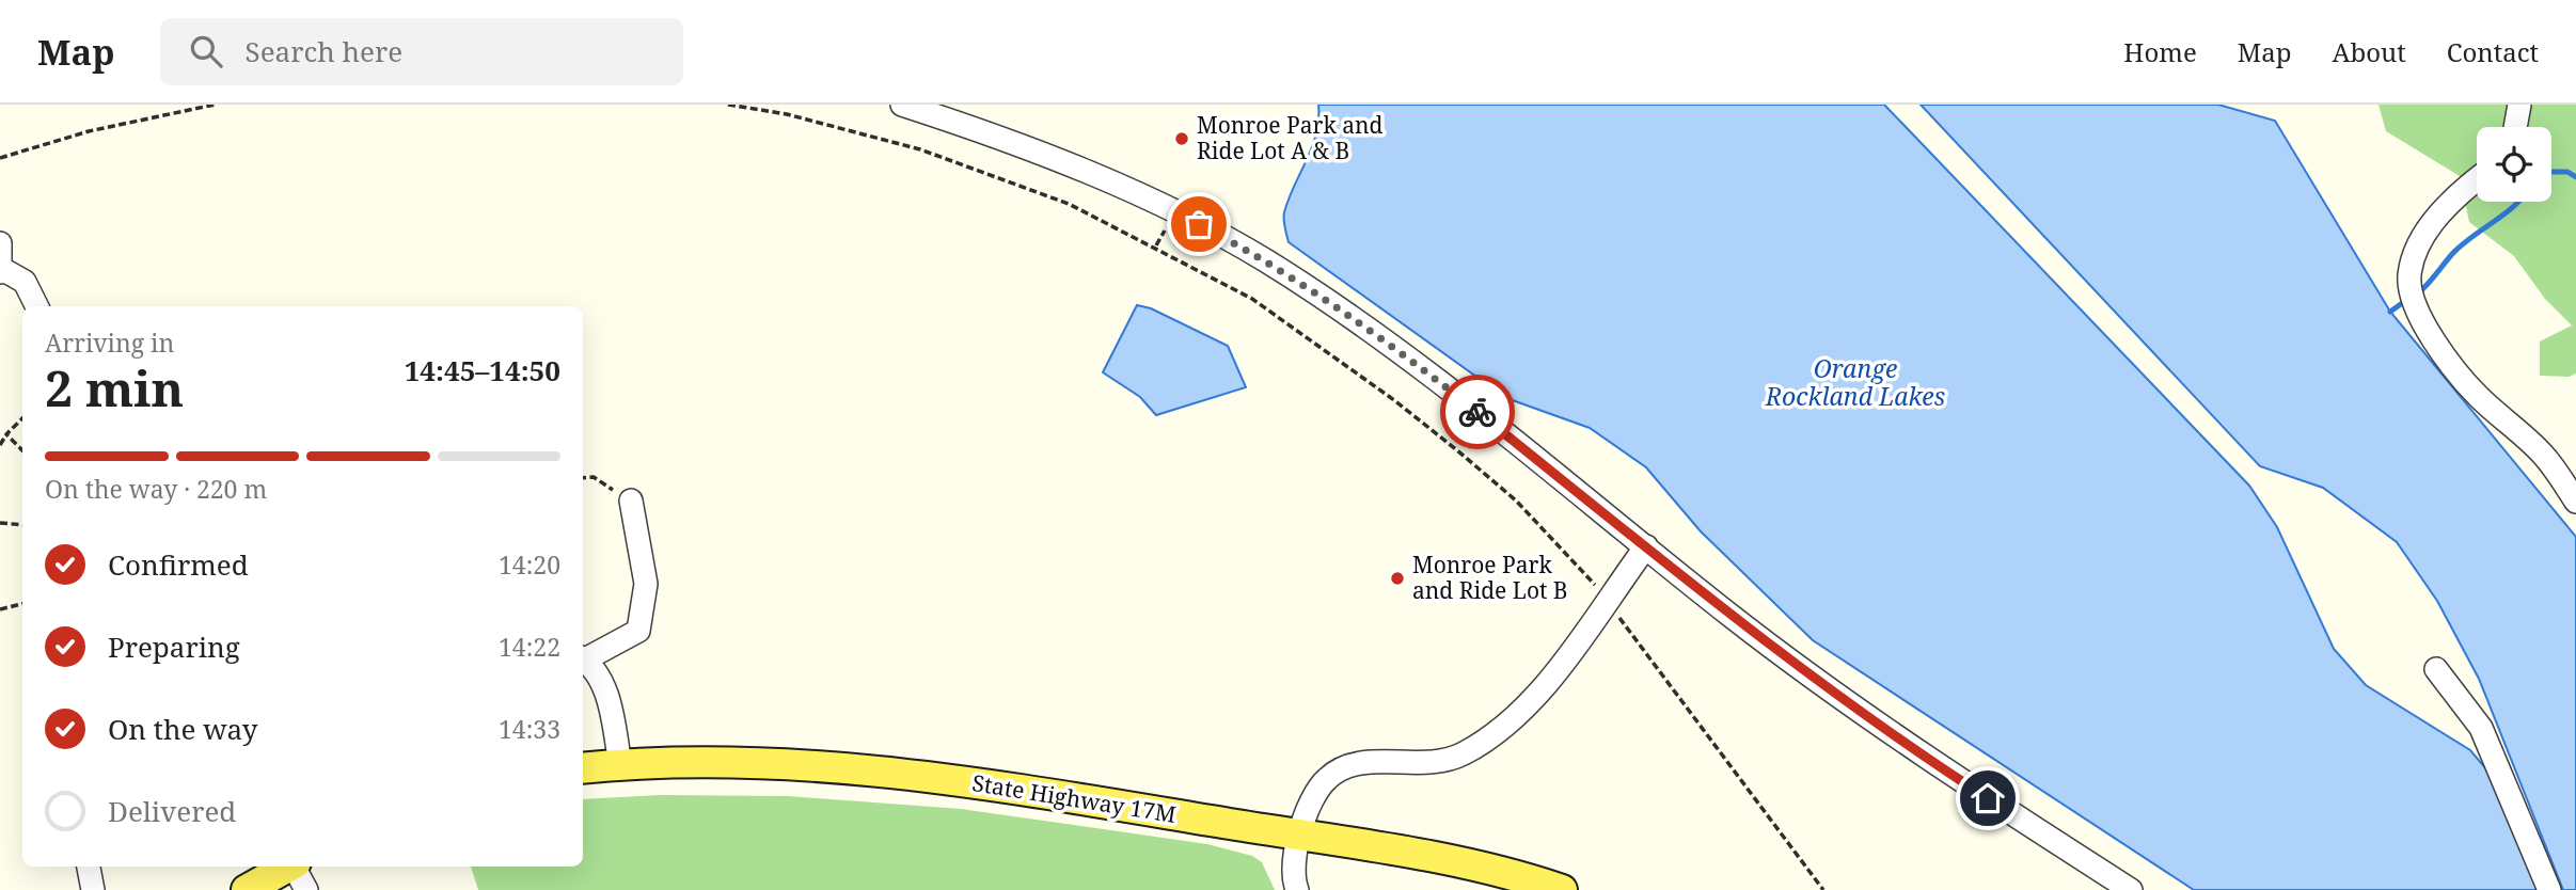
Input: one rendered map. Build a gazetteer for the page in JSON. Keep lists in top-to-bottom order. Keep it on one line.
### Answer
{"streets":{"main road":["State Highway 17M"]},"water":["Orange Rockland Lakes"],"places":["Monroe Park and Ride Lot A & B","Monroe Park and Ride Lot B"],"page":{"header":"Map","search":"Search here","nav":["Home","Map","About","Contact"],"heading":["2 min","Arriving in","14:45–14:50"],"bar":"On the way · 220 m","list":[["Confirmed","14:20"],["Preparing","14:22"],["On the way","14:33"],"Delivered"]}}
